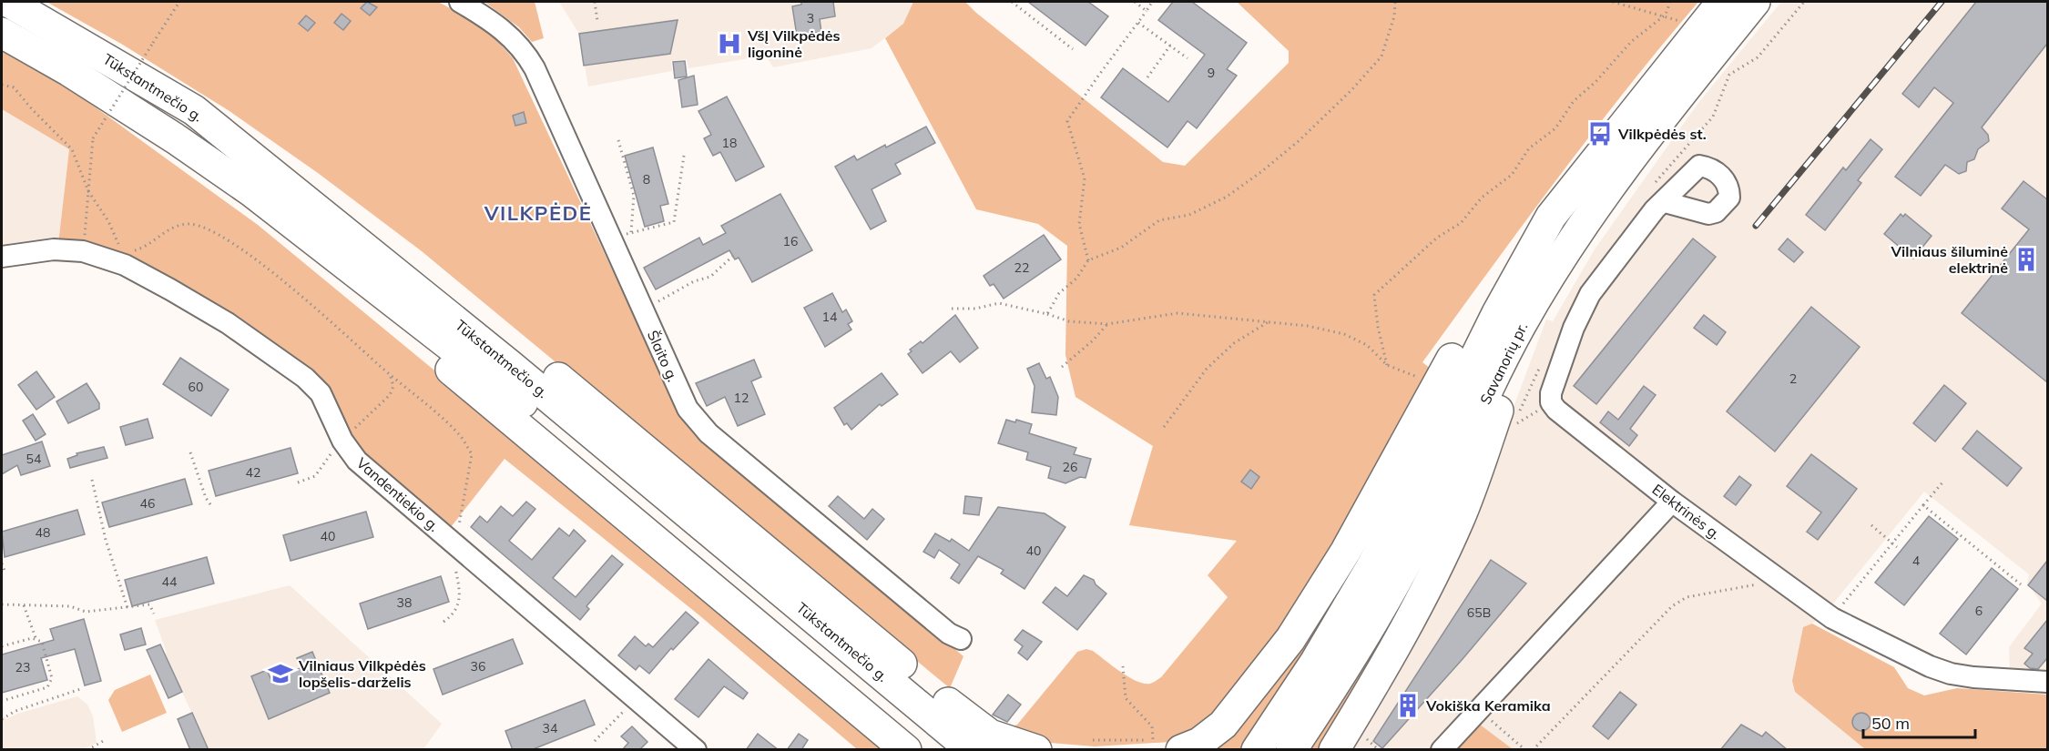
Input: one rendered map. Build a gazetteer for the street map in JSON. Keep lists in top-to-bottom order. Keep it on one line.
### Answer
{"streets":{"highway":["Tūkstantmečio g.","Savanorių pr."],"street":["Šlaito g.","Vandentiekio g.","Elektrinės g."]},"districts":["VILKPĖDĖ"],"places":{"hospital":["VšĮ Vilkpėdės ligoninė"],"bus stop":["Vilkpėdės st."],"building":["Vilniaus šiluminė elektrinė","Vokiška Keramika"],"school or university":["Vilniaus Vilkpėdės lopšelis-darželis"]},"house_numbers":["3","9","18","8","16","22","14","2","60","12","54","26","42","46","48","40","40","4","44","38","6","65B","36","23","34"],"scale_bar":"50 m"}
